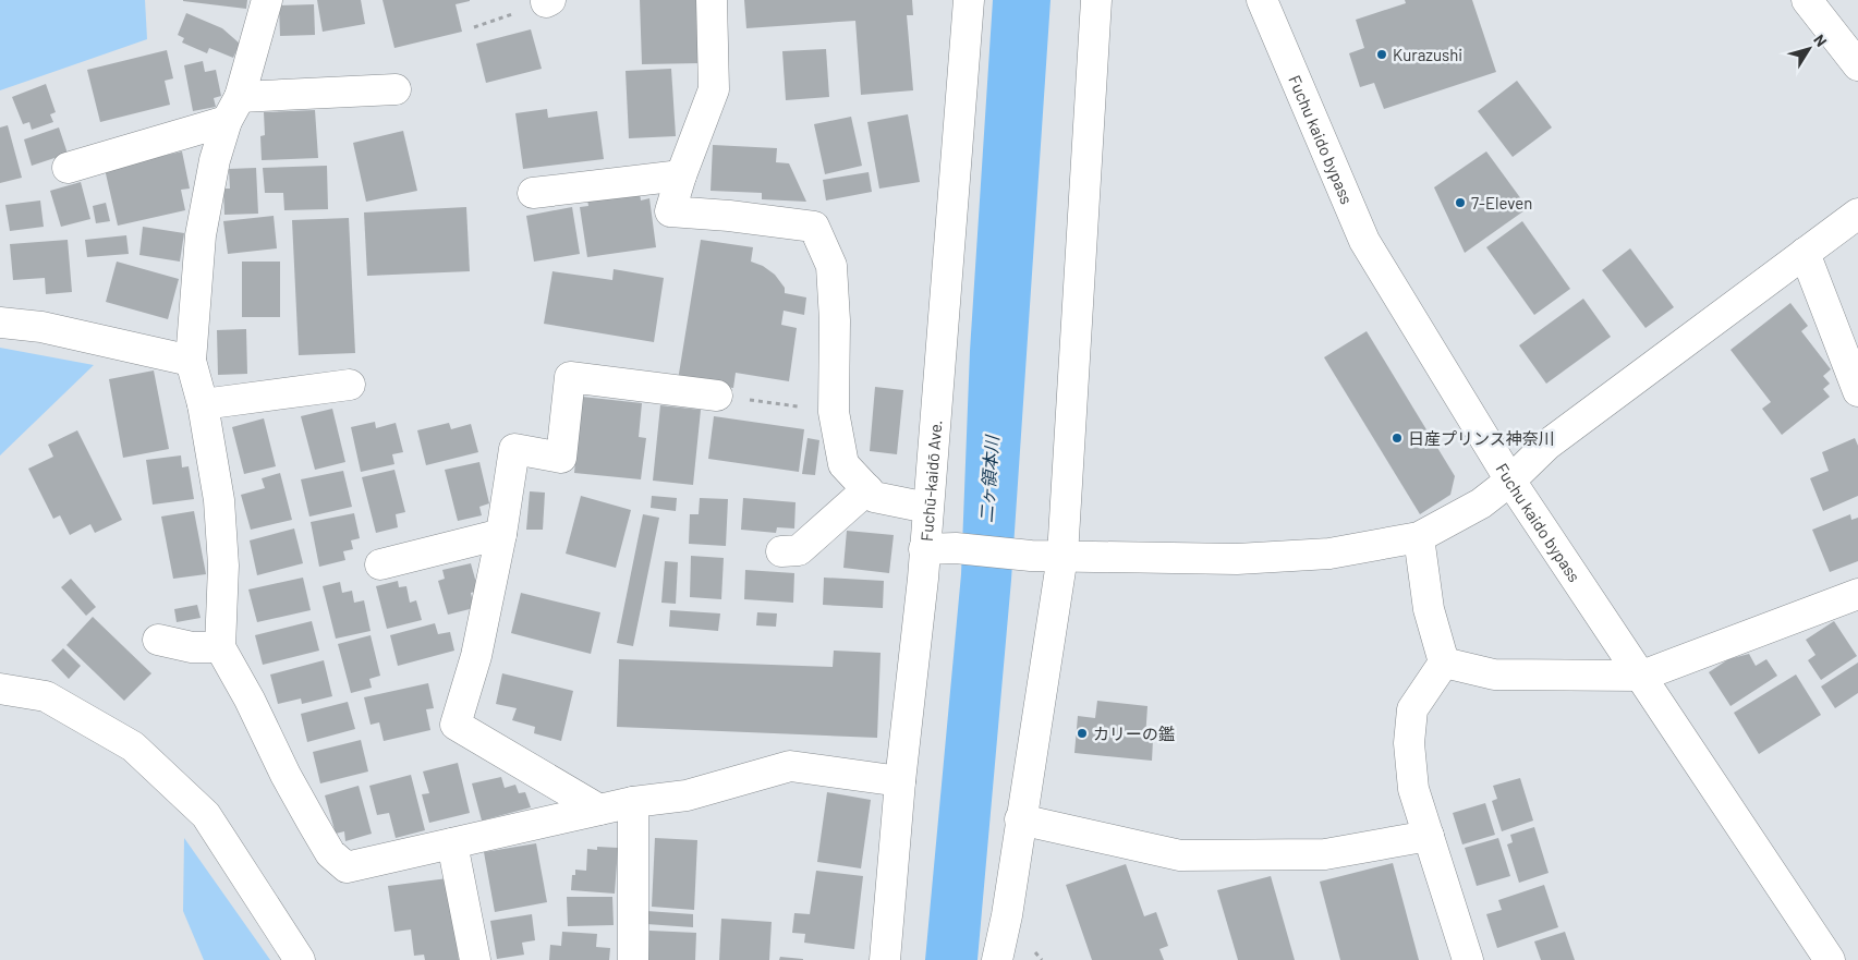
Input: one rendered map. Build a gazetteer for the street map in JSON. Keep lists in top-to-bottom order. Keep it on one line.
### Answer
{"streets":{"street":["Fuchu kaido bypass","Fuchū-kaidō Ave."]},"water":["二ヶ領本川"],"places":["Kurazushi","7-Eleven","日産プリンス神奈川","カリーの鑑"],"north":"top right"}
